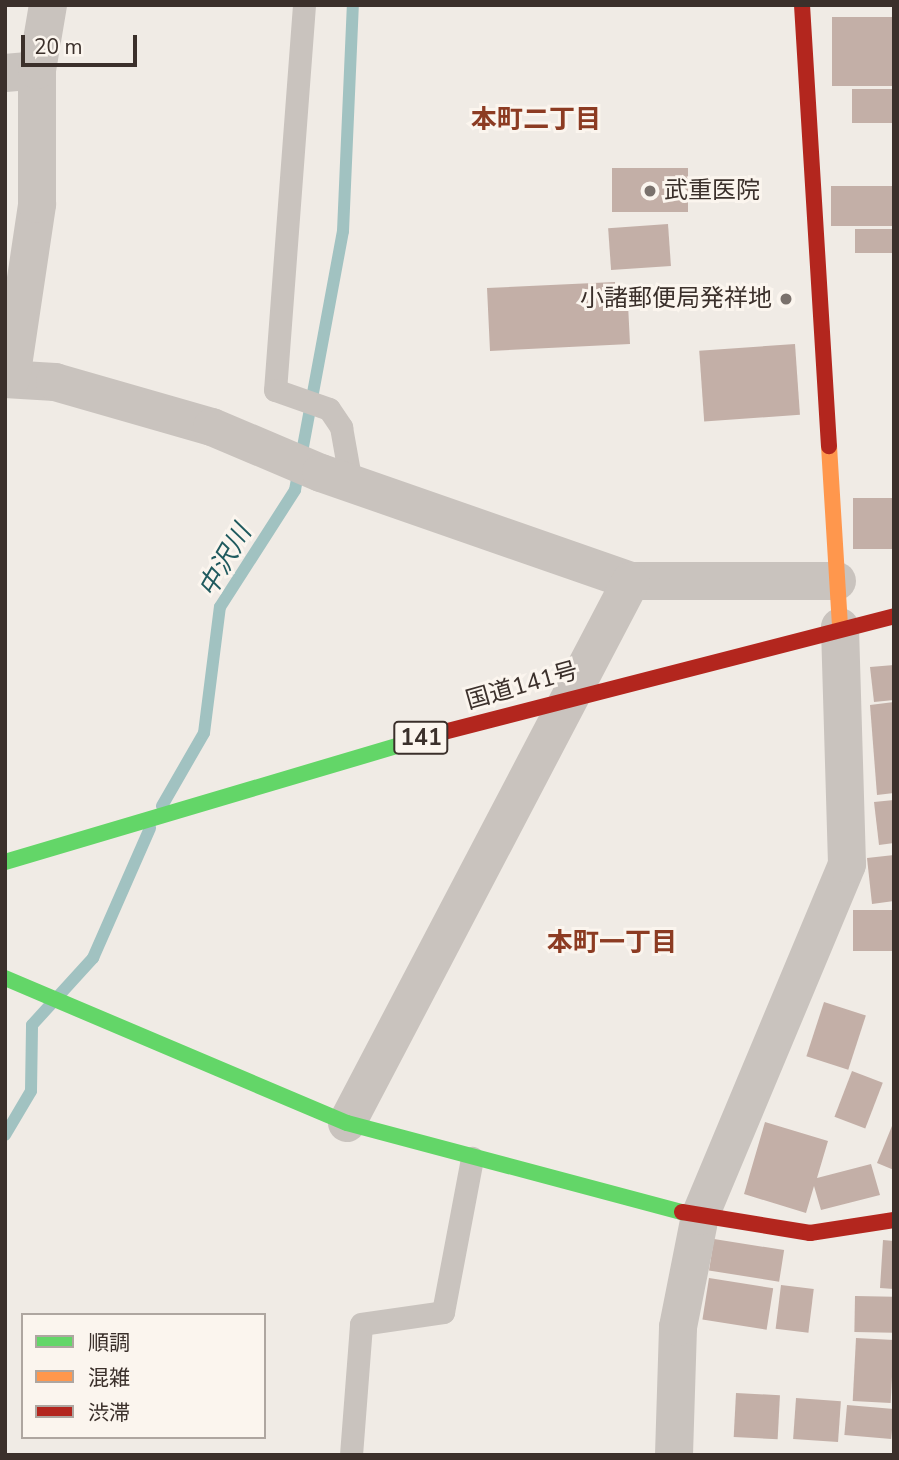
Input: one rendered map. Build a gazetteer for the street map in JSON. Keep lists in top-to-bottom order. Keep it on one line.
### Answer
{"streets":{"main road":["国道141号","141"]},"districts":["本町二丁目","本町一丁目"],"water":["中沢川"],"places":["武重医院","小諸郵便局発祥地"],"legend":["順調","混雑","渋滞"],"scale_bar":"20 m"}
